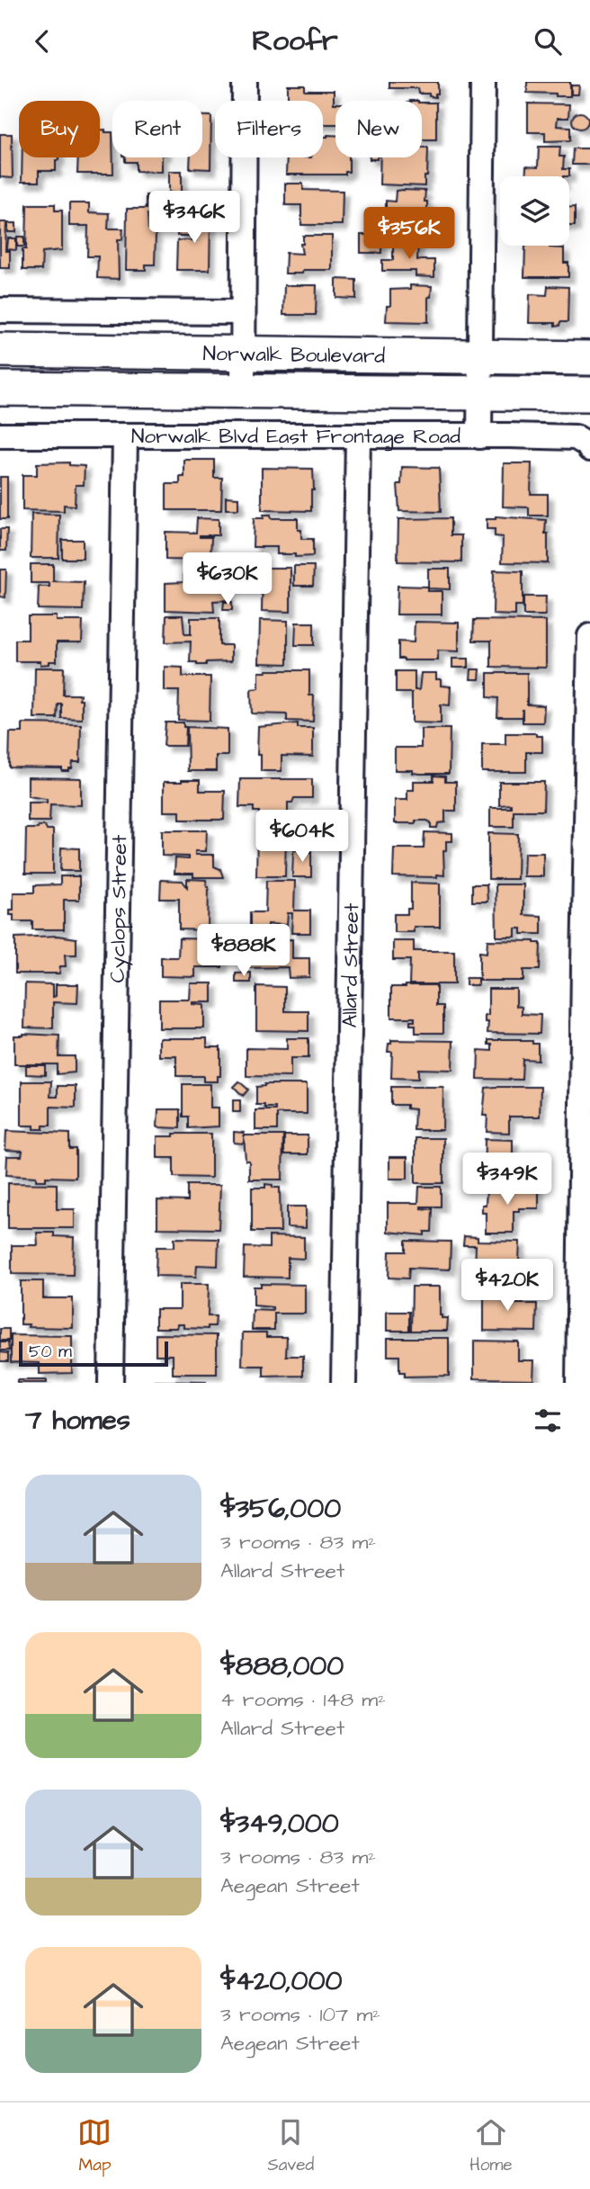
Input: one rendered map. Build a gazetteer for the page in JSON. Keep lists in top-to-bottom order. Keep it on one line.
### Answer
{"streets":{"main road":["Norwalk Boulevard"],"street":["Norwalk Blvd East Frontage Road","Cyclops Street","Allard Street"]},"crossings":[["Norwalk Blvd East Frontage Road","Cyclops Street"],["Norwalk Blvd East Frontage Road","Allard Street"]],"scale_bar":"50 m","page":{"header":"Roofr","chip":["Buy","Rent","Filters","New"],"price":["$346K","$356K","$630K","$604K","$888K","$349K","$420K"],"scale":"50 m","heading":"7 homes","list":[{"name":"$356,000","note":"3 rooms · 83 m² · Allard Street"},{"name":"$888,000","note":"4 rooms · 148 m² · Allard Street"},{"name":"$349,000","note":"3 rooms · 83 m² · Aegean Street"},{"name":"$420,000","note":"3 rooms · 107 m² · Aegean Street"}],"tabs":["Map","Saved","Home"]}}
